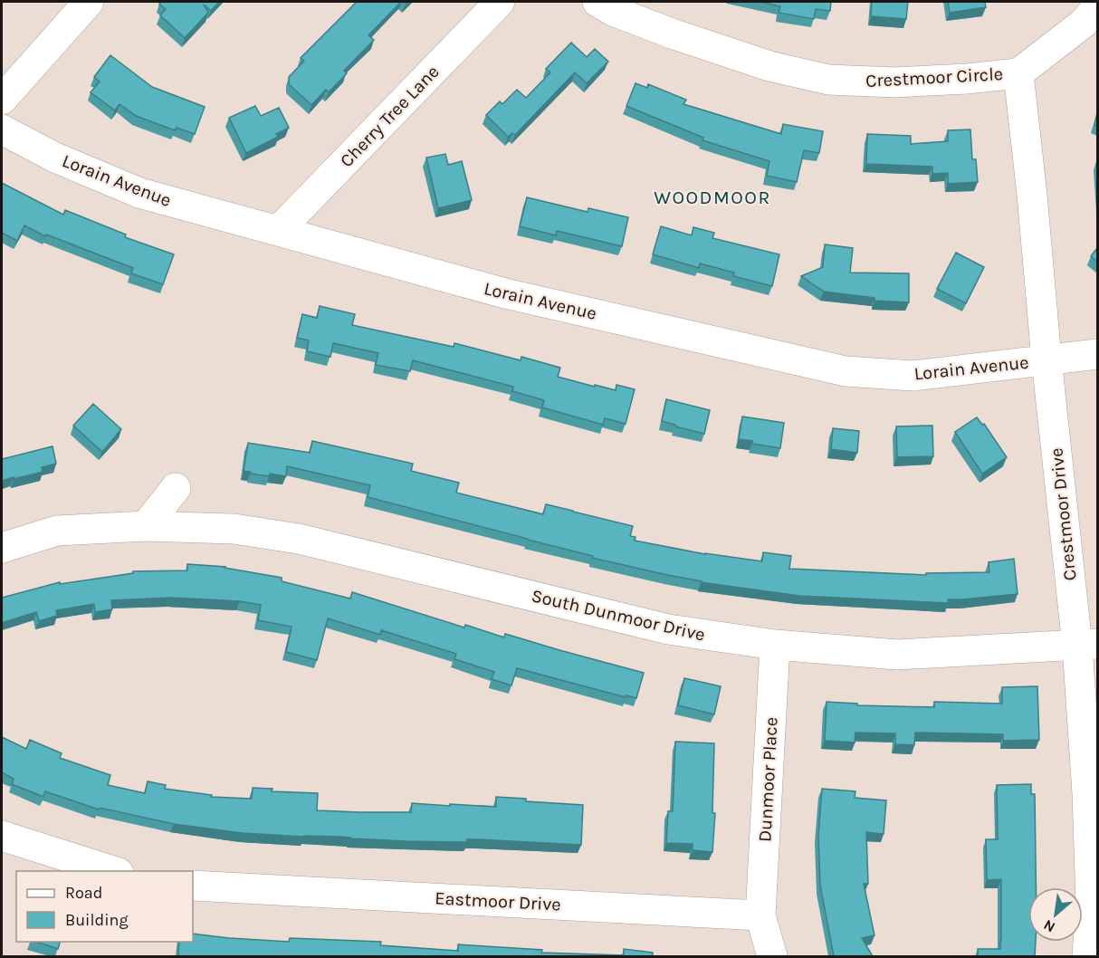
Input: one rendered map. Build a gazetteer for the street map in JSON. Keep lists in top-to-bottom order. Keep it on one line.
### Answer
{"streets":{"street":["Crestmoor Circle","Cherry Tree Lane","Lorain Avenue","Crestmoor Drive","South Dunmoor Drive","Dunmoor Place","Eastmoor Drive"]},"crossings":[["Crestmoor Circle","Crestmoor Drive"],["Cherry Tree Lane","Lorain Avenue"],["Lorain Avenue","Crestmoor Drive"],["Crestmoor Drive","South Dunmoor Drive"],["South Dunmoor Drive","Dunmoor Place"],["Dunmoor Place","Eastmoor Drive"]],"districts":["WOODMOOR"],"legend":["Road","Building"],"north":"bottom left"}
